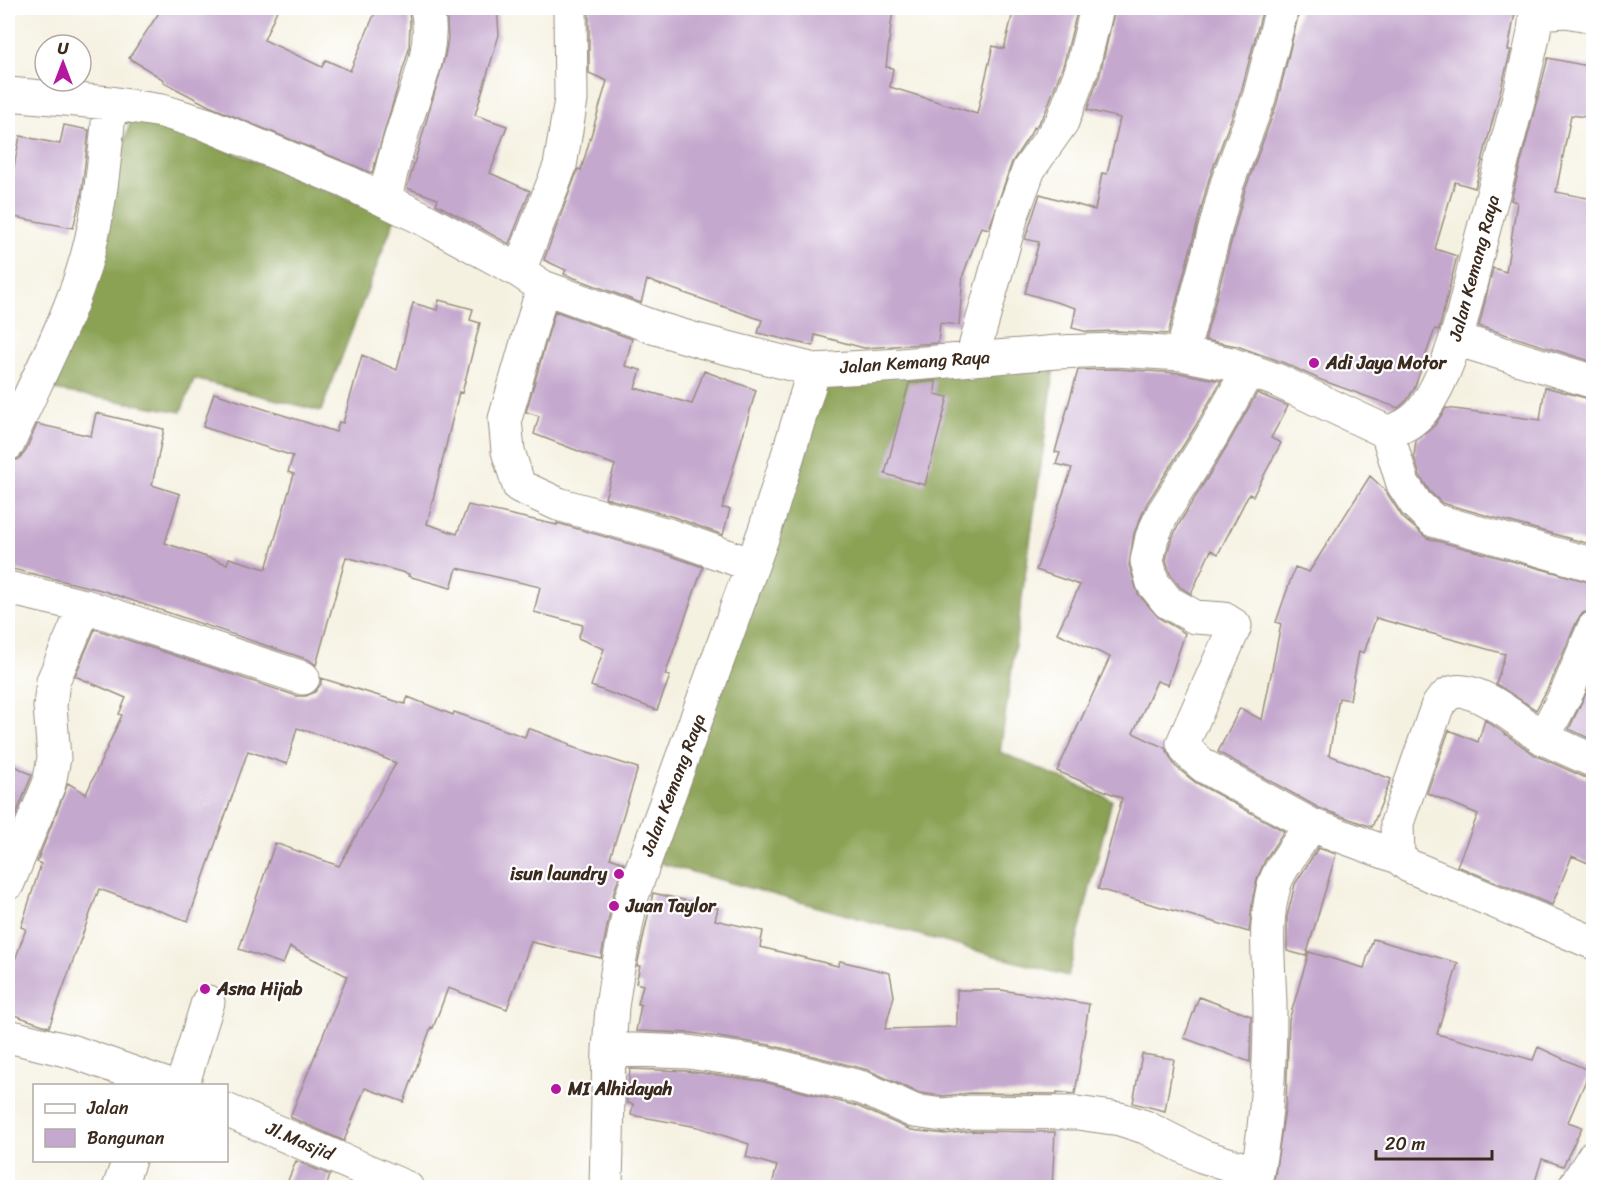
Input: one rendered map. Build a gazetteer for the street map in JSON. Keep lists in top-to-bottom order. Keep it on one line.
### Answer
{"streets":{"street":["Jalan Kemang Raya","Jl.Masjid"]},"places":["Adi Jaya Motor","isun laundry","Juan Taylor","Asna Hijab","MI Alhidayah"],"legend":["Jalan","Bangunan"],"scale_bar":"20 m","north":"top"}
